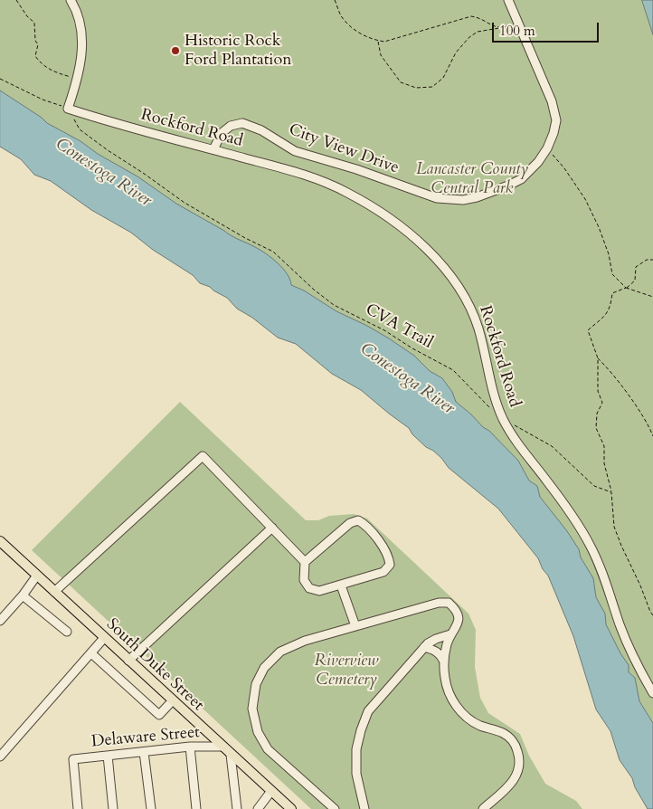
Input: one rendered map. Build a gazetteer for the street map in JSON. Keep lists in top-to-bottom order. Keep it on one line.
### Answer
{"streets":{"main road":["South Duke Street"],"street":["Rockford Road","City View Drive","Delaware Street"],"path":["CVA Trail"]},"crossings":[["Rockford Road","City View Drive"],["Rockford Road","CVA Trail"],["South Duke Street","Delaware Street"]],"water":["Conestoga River"],"parks":["Lancaster County Central Park","Riverview Cemetery"],"places":["Historic Rock Ford Plantation"],"scale_bar":"100 m"}
